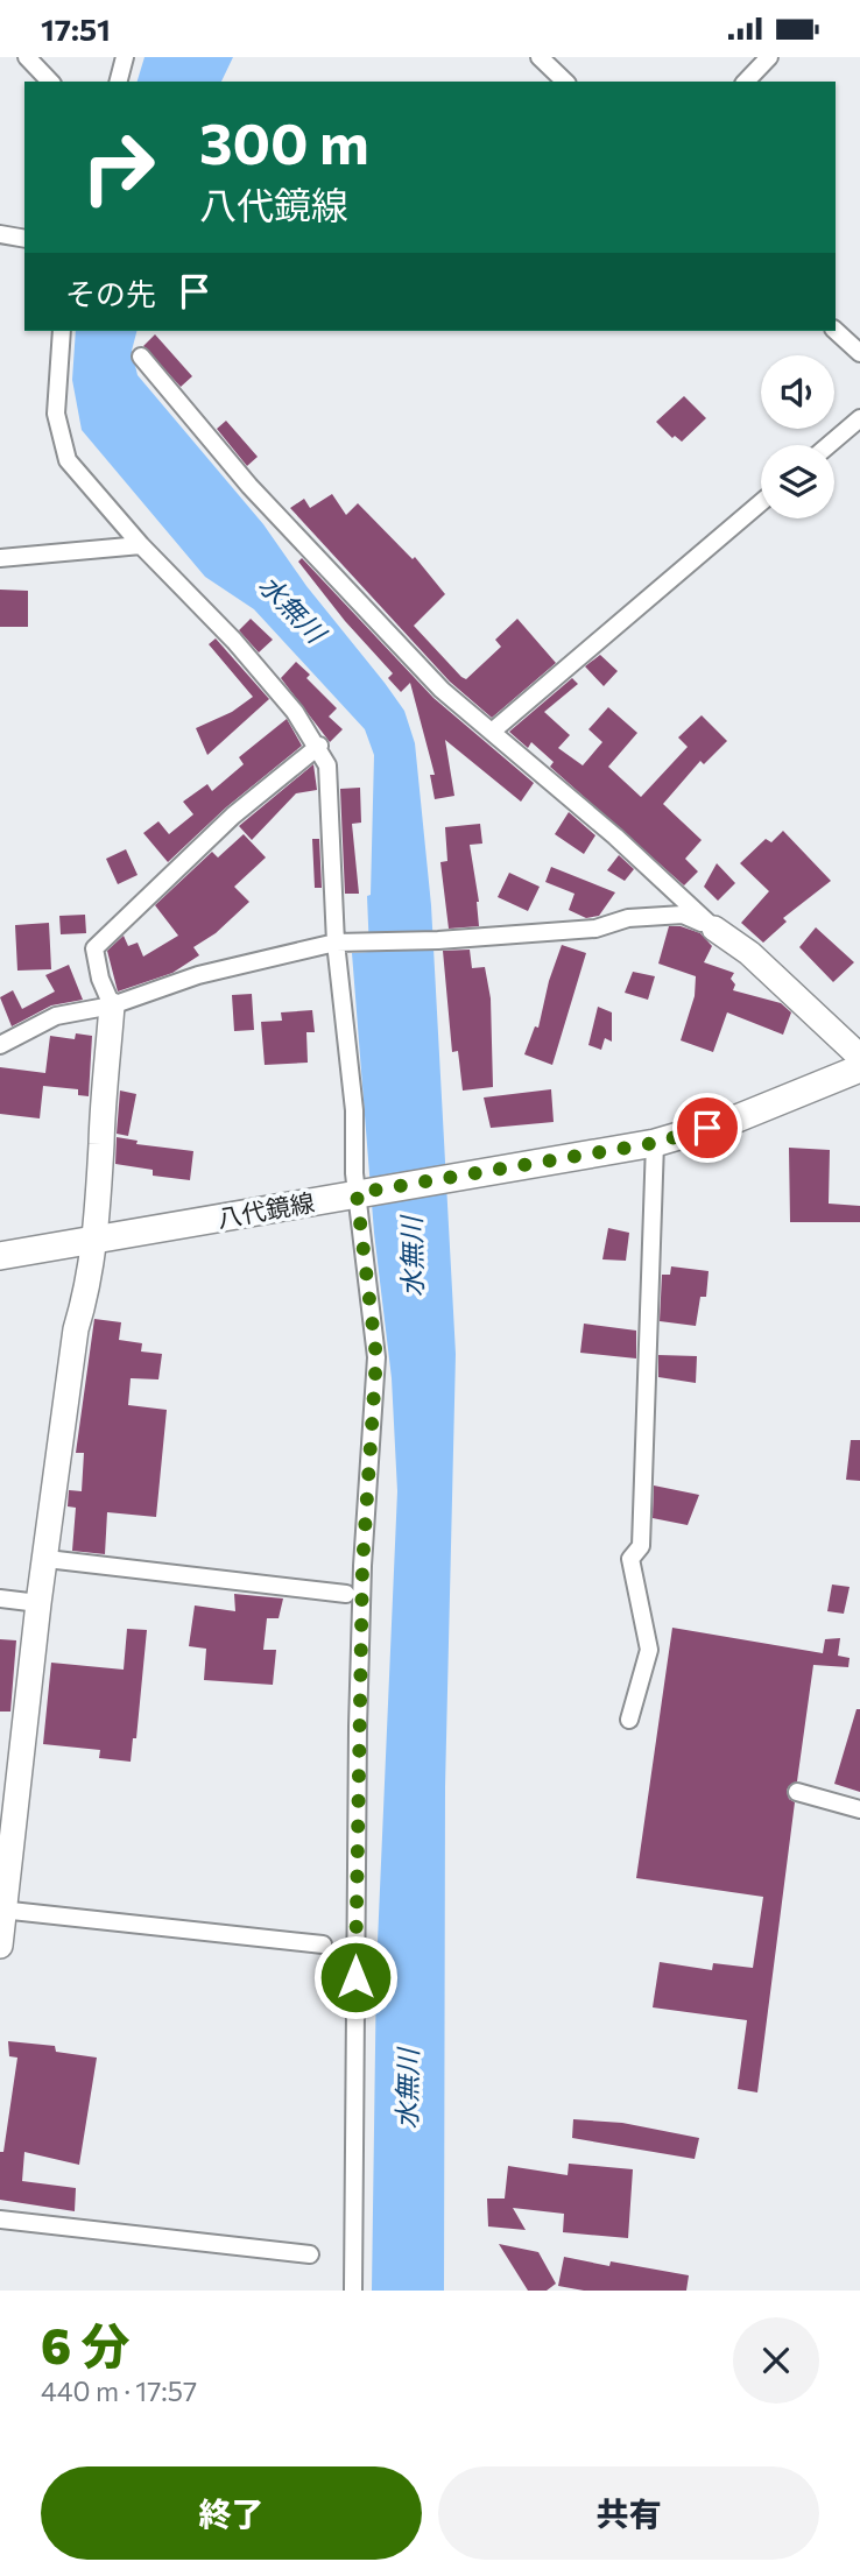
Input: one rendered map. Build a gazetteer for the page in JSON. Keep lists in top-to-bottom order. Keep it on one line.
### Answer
{"streets":{"main road":["八代鏡線"]},"water":["水無川"],"page":{"status":"17:51","turn":["300 m","八代鏡線"],"then":"その先","heading":["6 分","440 m · 17:57"],"buttons":["終了","共有"]}}
